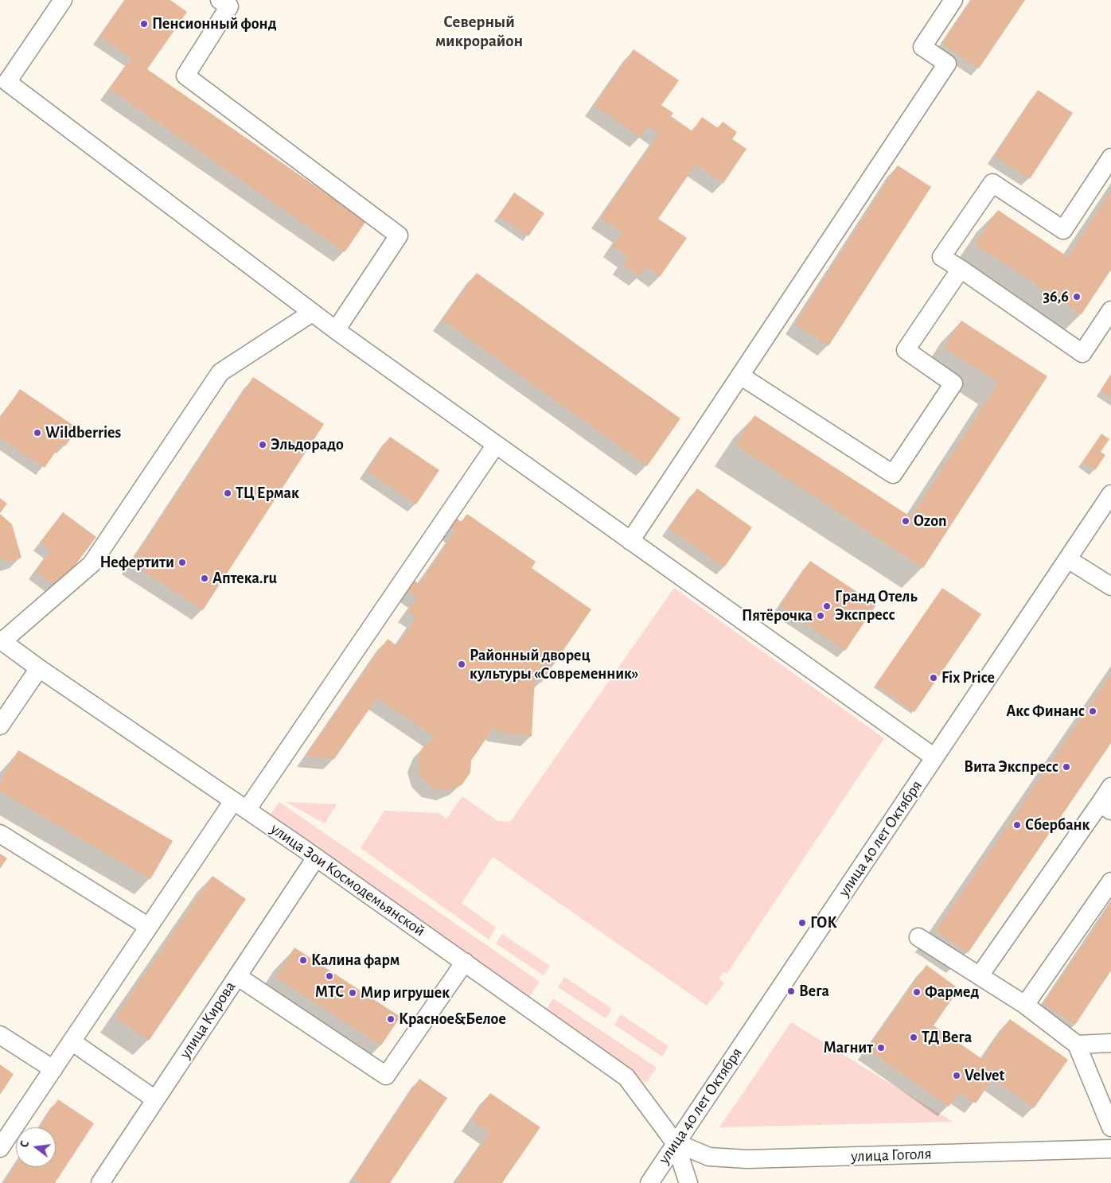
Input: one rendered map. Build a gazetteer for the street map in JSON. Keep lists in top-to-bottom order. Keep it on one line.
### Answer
{"streets":{"street":["улица 40 лет Октября","улица Зои Космодемьянской","улица Кирова","улица Гоголя"]},"crossings":[["улица 40 лет Октября","улица Зои Космодемьянской"],["улица 40 лет Октября","улица Гоголя"],["улица Зои Космодемьянской","улица Кирова"],["улица Зои Космодемьянской","улица Гоголя"]],"districts":["Северный микрорайон"],"places":["Пенсионный фонд","36,6","Wildberries","Эльдорадо","ТЦ Ермак","Ozon","Нефертити","Аптека.ru","Гранд Отель Экспресс","Пятёрочка","Районный дворец культуры «Современник»","Fix Price","Акс Финанс","Вита Экспресс","Сбербанк","ГОК","Калина фарм","МТС","Вега","Фармед","Мир игрушек","Красное&Белое","ТД Вега","Магнит","Velvet"],"north":"left"}
